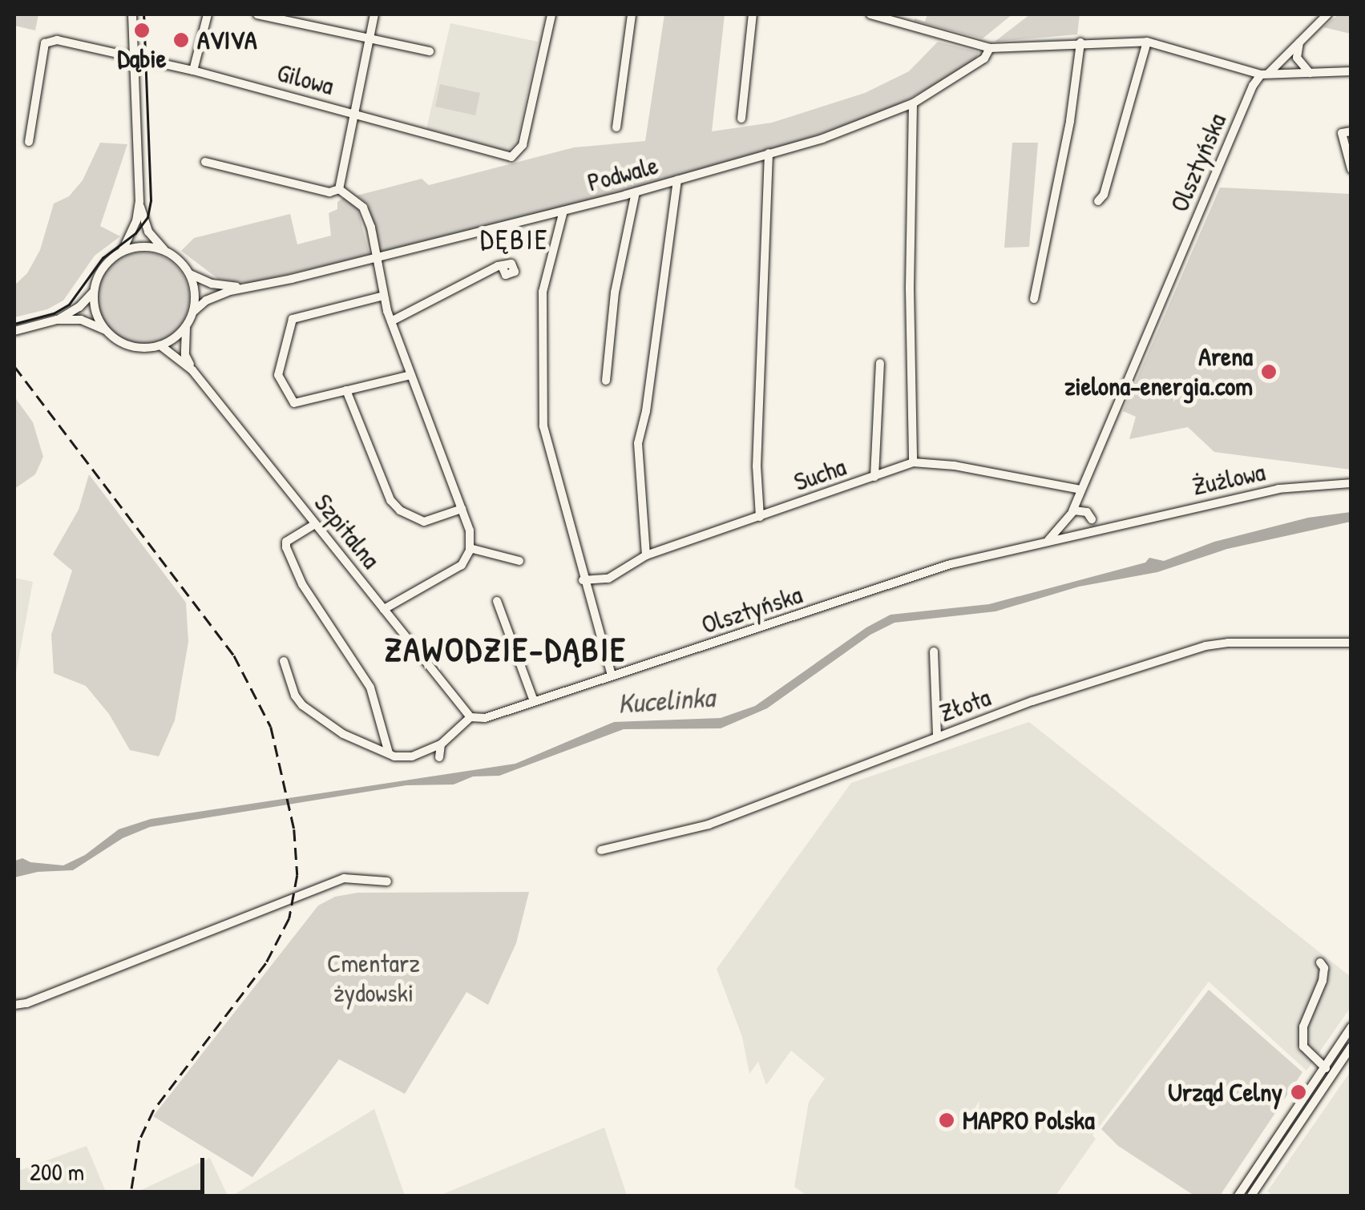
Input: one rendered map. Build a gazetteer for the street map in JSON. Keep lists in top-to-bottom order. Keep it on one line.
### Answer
{"streets":{"street":["Gilowa","Olsztyńska","Podwale","Sucha","Żużlowa","Szpitalna","Złota"]},"crossings":[["Olsztyńska","Sucha"],["Olsztyńska","Żużlowa"],["Olsztyńska","Szpitalna"],["Podwale","Szpitalna"]],"districts":["DĘBIE","ZAWODZIE-DĄBIE"],"water":["Kucelinka"],"parks":["Cmentarz żydowski"],"places":["Dąbie","AVIVA","Arena zielona-energia.com","Urząd Celny","MAPRO Polska"],"scale_bar":"200 m"}
